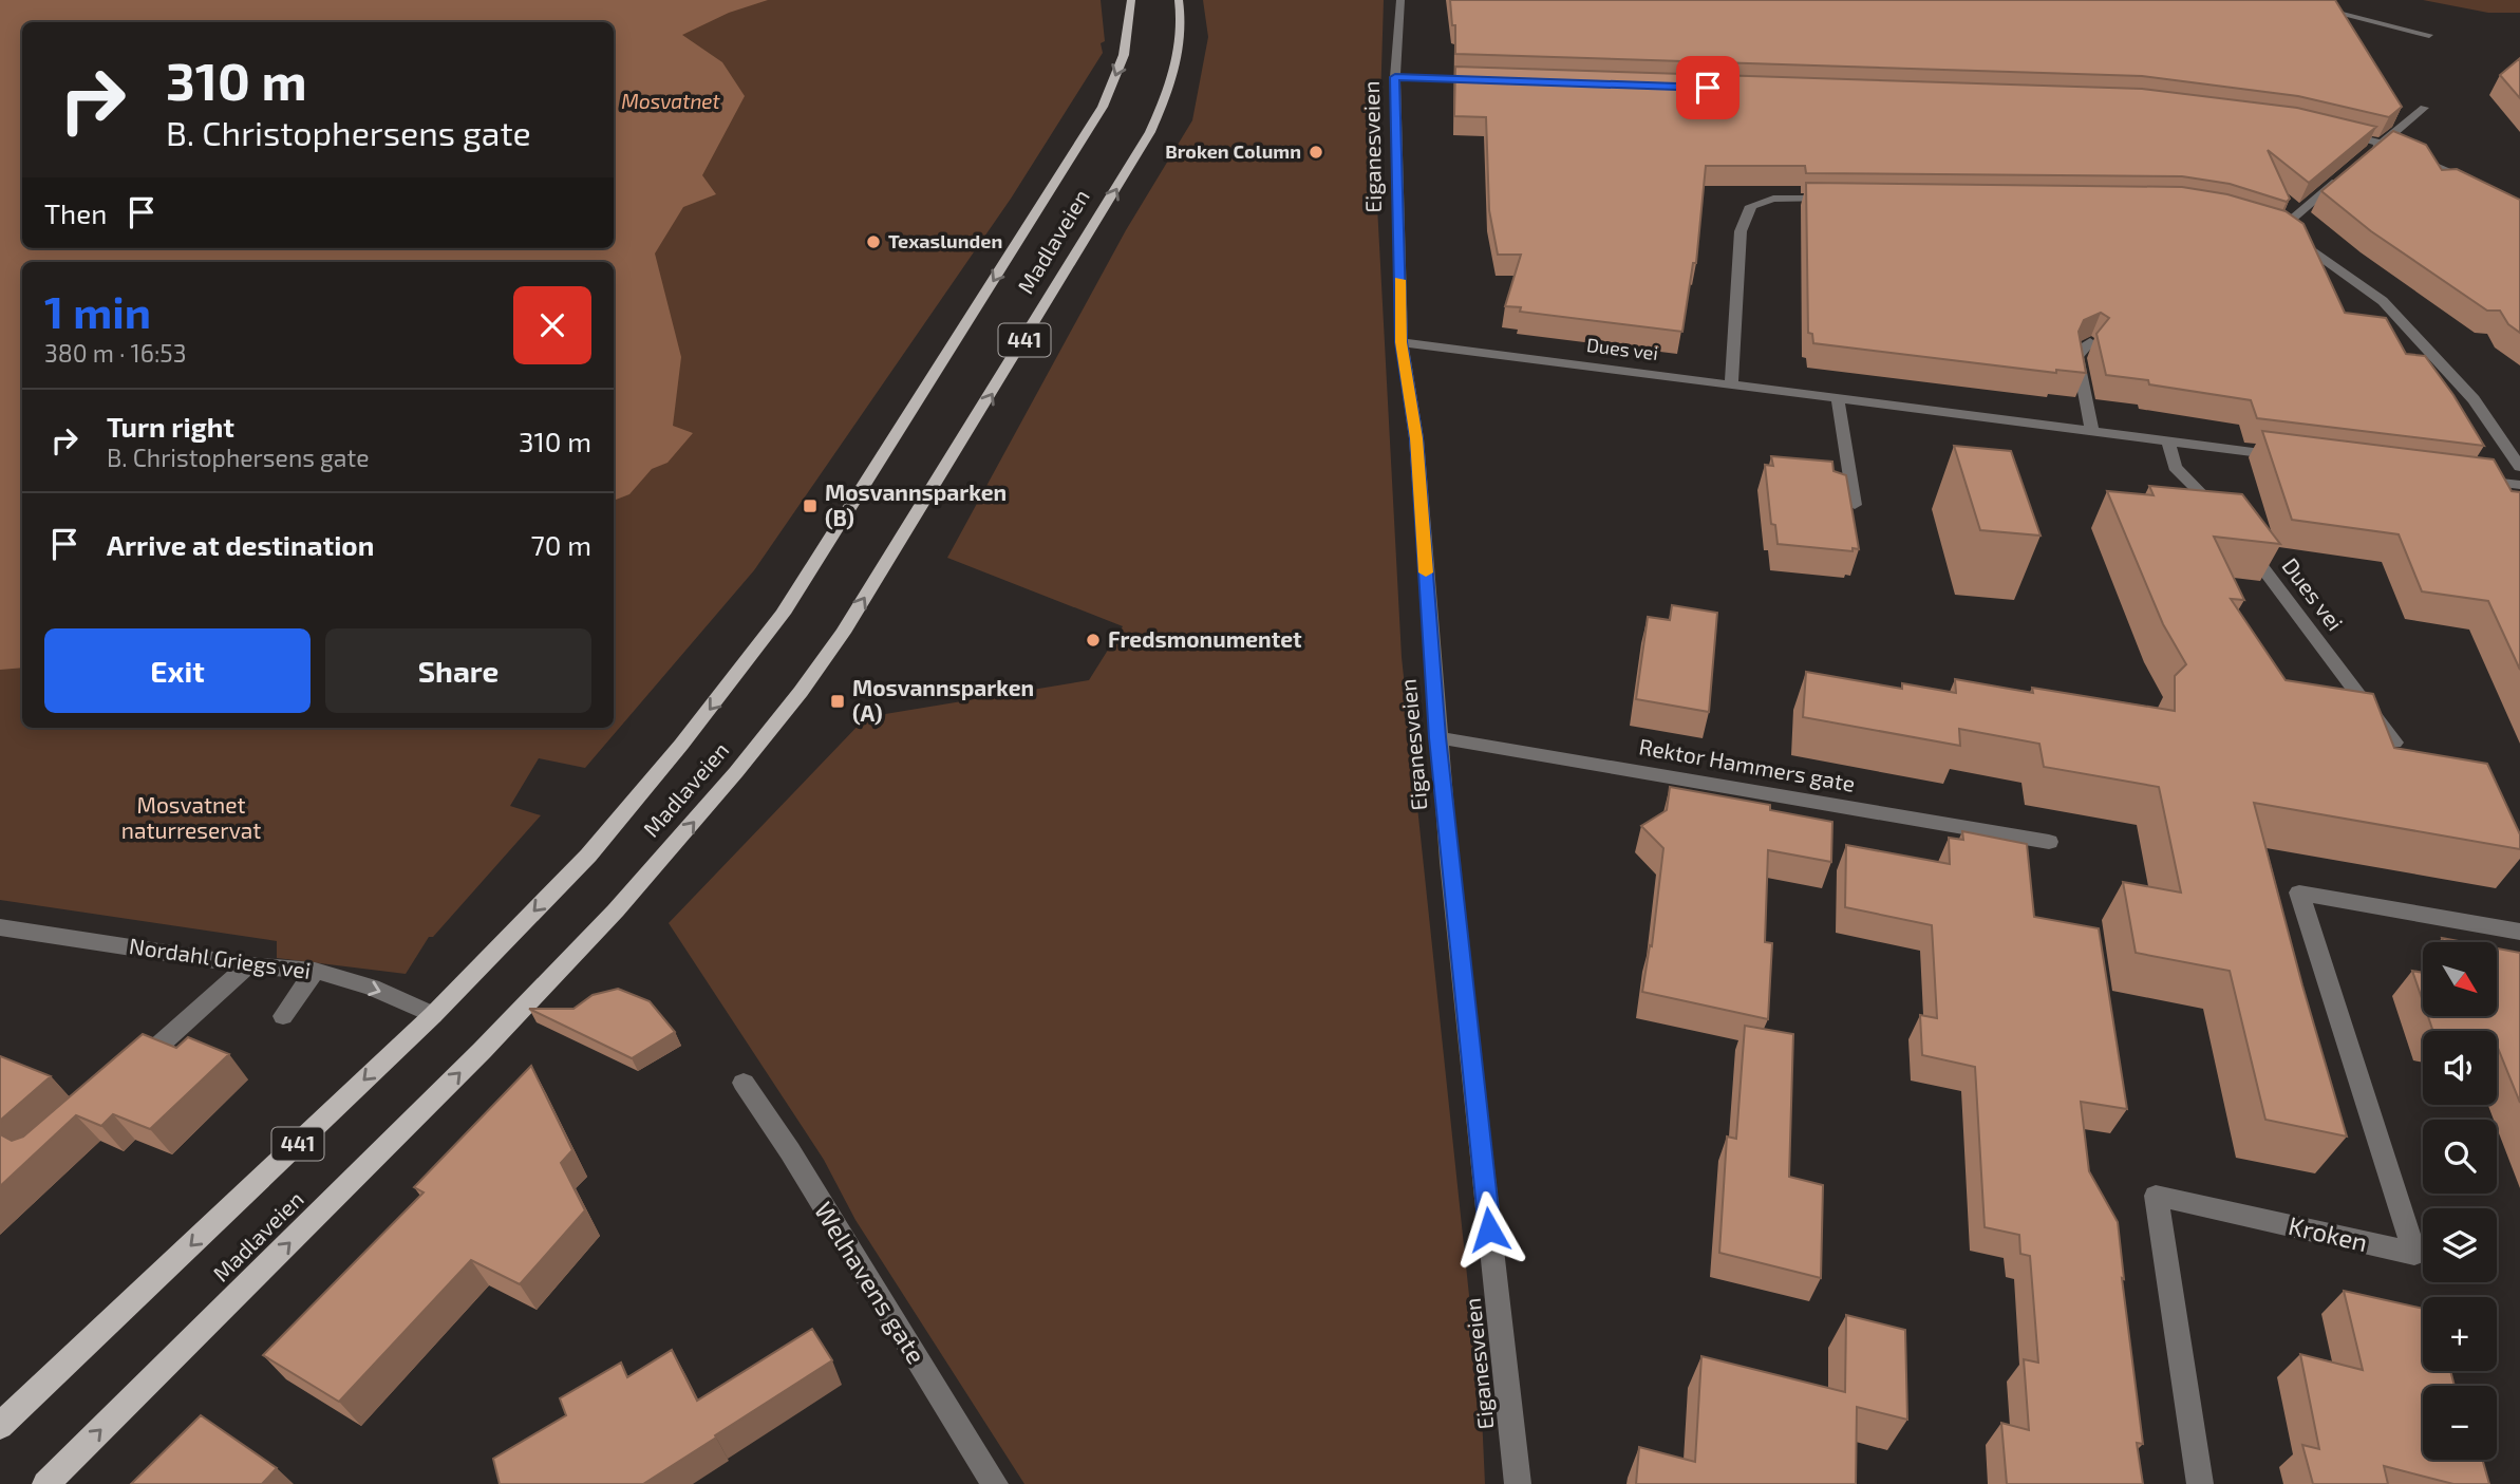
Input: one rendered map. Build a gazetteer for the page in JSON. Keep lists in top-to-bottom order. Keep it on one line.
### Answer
{"streets":{"main road":["Madlaveien","441"],"street":["Eiganesveien","Dues vei","Rektor Hammers gate","Nordahl Griegs vei","Kroken","Welhavens gate"]},"crossings":[["Eiganesveien","Dues vei"],["Eiganesveien","Rektor Hammers gate"],["Madlaveien","Nordahl Griegs vei"]],"water":["Mosvatnet"],"parks":["Mosvatnet naturreservat"],"places":{"other":["Broken Column","Texaslunden","Fredsmonumentet"],"transit":["Mosvannsparken (B)","Mosvannsparken (A)"]},"north":"bottom right","page":{"turn":["310 m","B. Christophersens gate"],"then":"Then","heading":["1 min","380 m · 16:53"],"list":[{"name":"Turn right","note":"B. Christophersens gate","value":"310 m"},{"name":"Arrive at destination","value":"70 m"}],"buttons":["Exit","Share"],"map_buttons":["+","−"]}}
